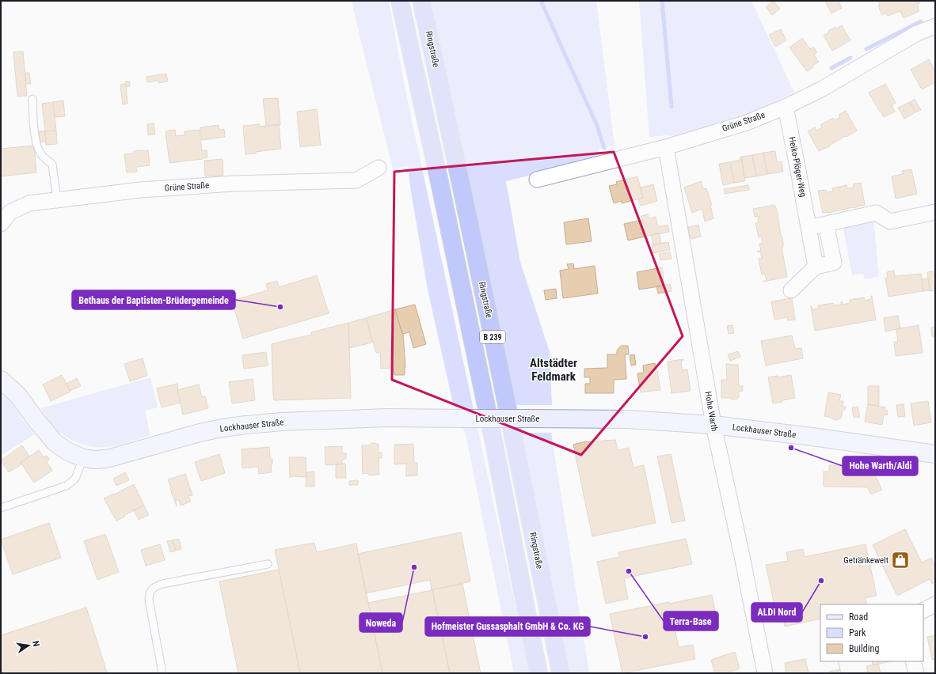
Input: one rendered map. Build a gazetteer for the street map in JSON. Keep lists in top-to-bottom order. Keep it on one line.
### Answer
{"streets":{"highway":["Ringstraße","B 239"],"street":["Grüne Straße","Heiko-Plöger-Weg","Hohe Warth","Lockhauser Straße"]},"crossings":[["Grüne Straße","Heiko-Plöger-Weg"],["Grüne Straße","Hohe Warth"],["Hohe Warth","Lockhauser Straße"]],"districts":["Altstädter Feldmark"],"places":{"other":["Bethaus der Baptisten-Brüdergemeinde","Hohe Warth/Aldi","Noweda","Terra-Base","ALDI Nord","Hofmeister Gussasphalt GmbH & Co. KG"],"shop":["Getränkewelt"]},"legend":["Road","Park","Building"],"north":"right"}
